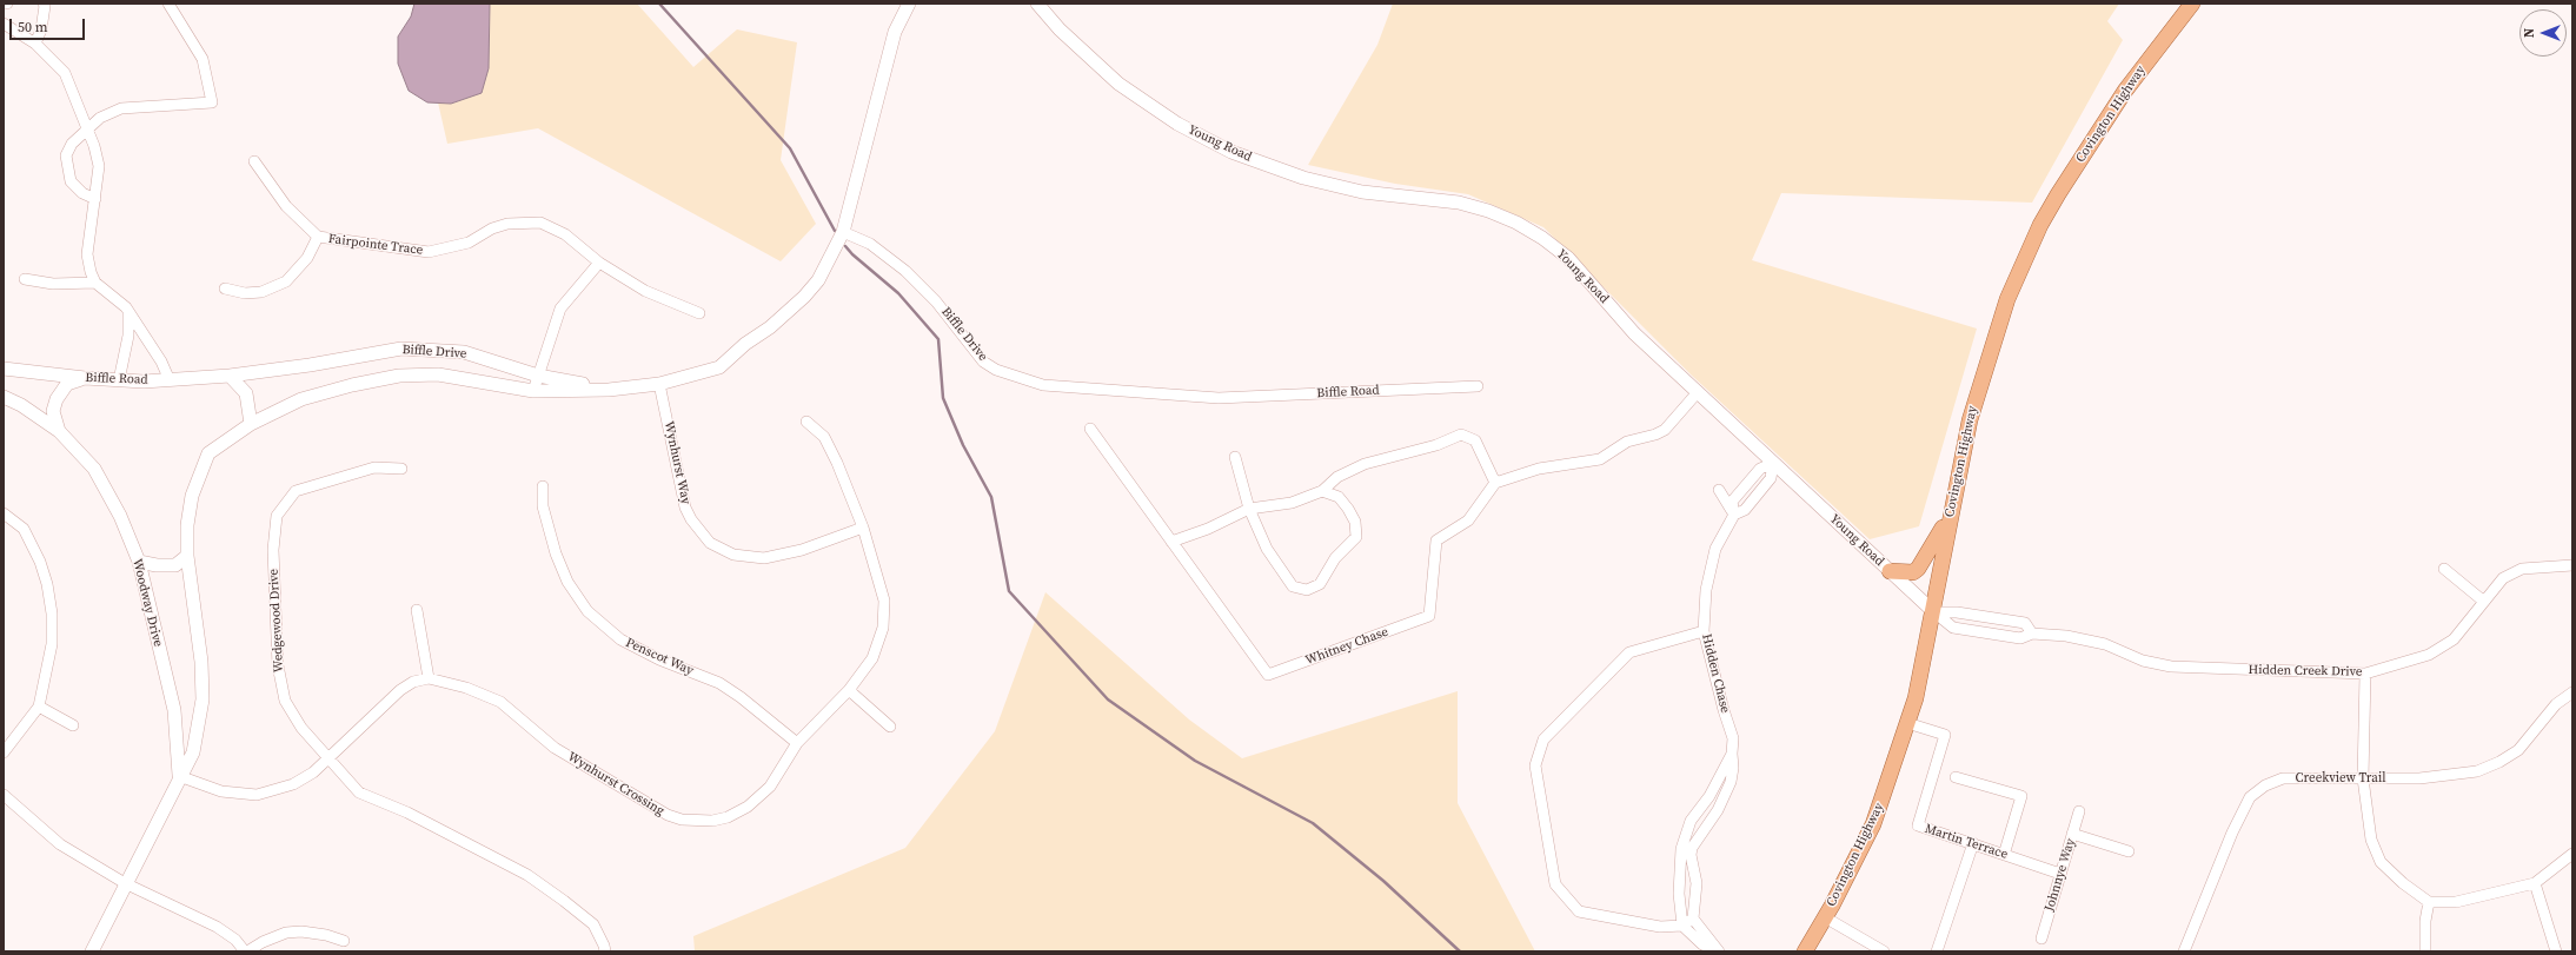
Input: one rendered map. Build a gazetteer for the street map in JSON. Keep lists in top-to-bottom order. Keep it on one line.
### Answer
{"streets":{"main road":["Covington Highway"],"street":["Young Road","Fairpointe Trace","Biffle Drive","Biffle Road","Wynhurst Way","Woodway Drive","Wedgewood Drive","Whitney Chase","Penscot Way","Hidden Creek Drive","Hidden Chase","Creekview Trail","Wynhurst Crossing","Martin Terrace","Johnnye Way"]},"crossings":[["Covington Highway","Young Road"],["Covington Highway","Hidden Creek Drive"],["Covington Highway","Martin Terrace"],["Young Road","Hidden Creek Drive"],["Young Road","Hidden Chase"],["Biffle Drive","Biffle Road"],["Biffle Drive","Wynhurst Way"],["Wynhurst Way","Wynhurst Crossing"],["Penscot Way","Wynhurst Crossing"],["Martin Terrace","Johnnye Way"]],"scale_bar":"50 m","north":"left"}
